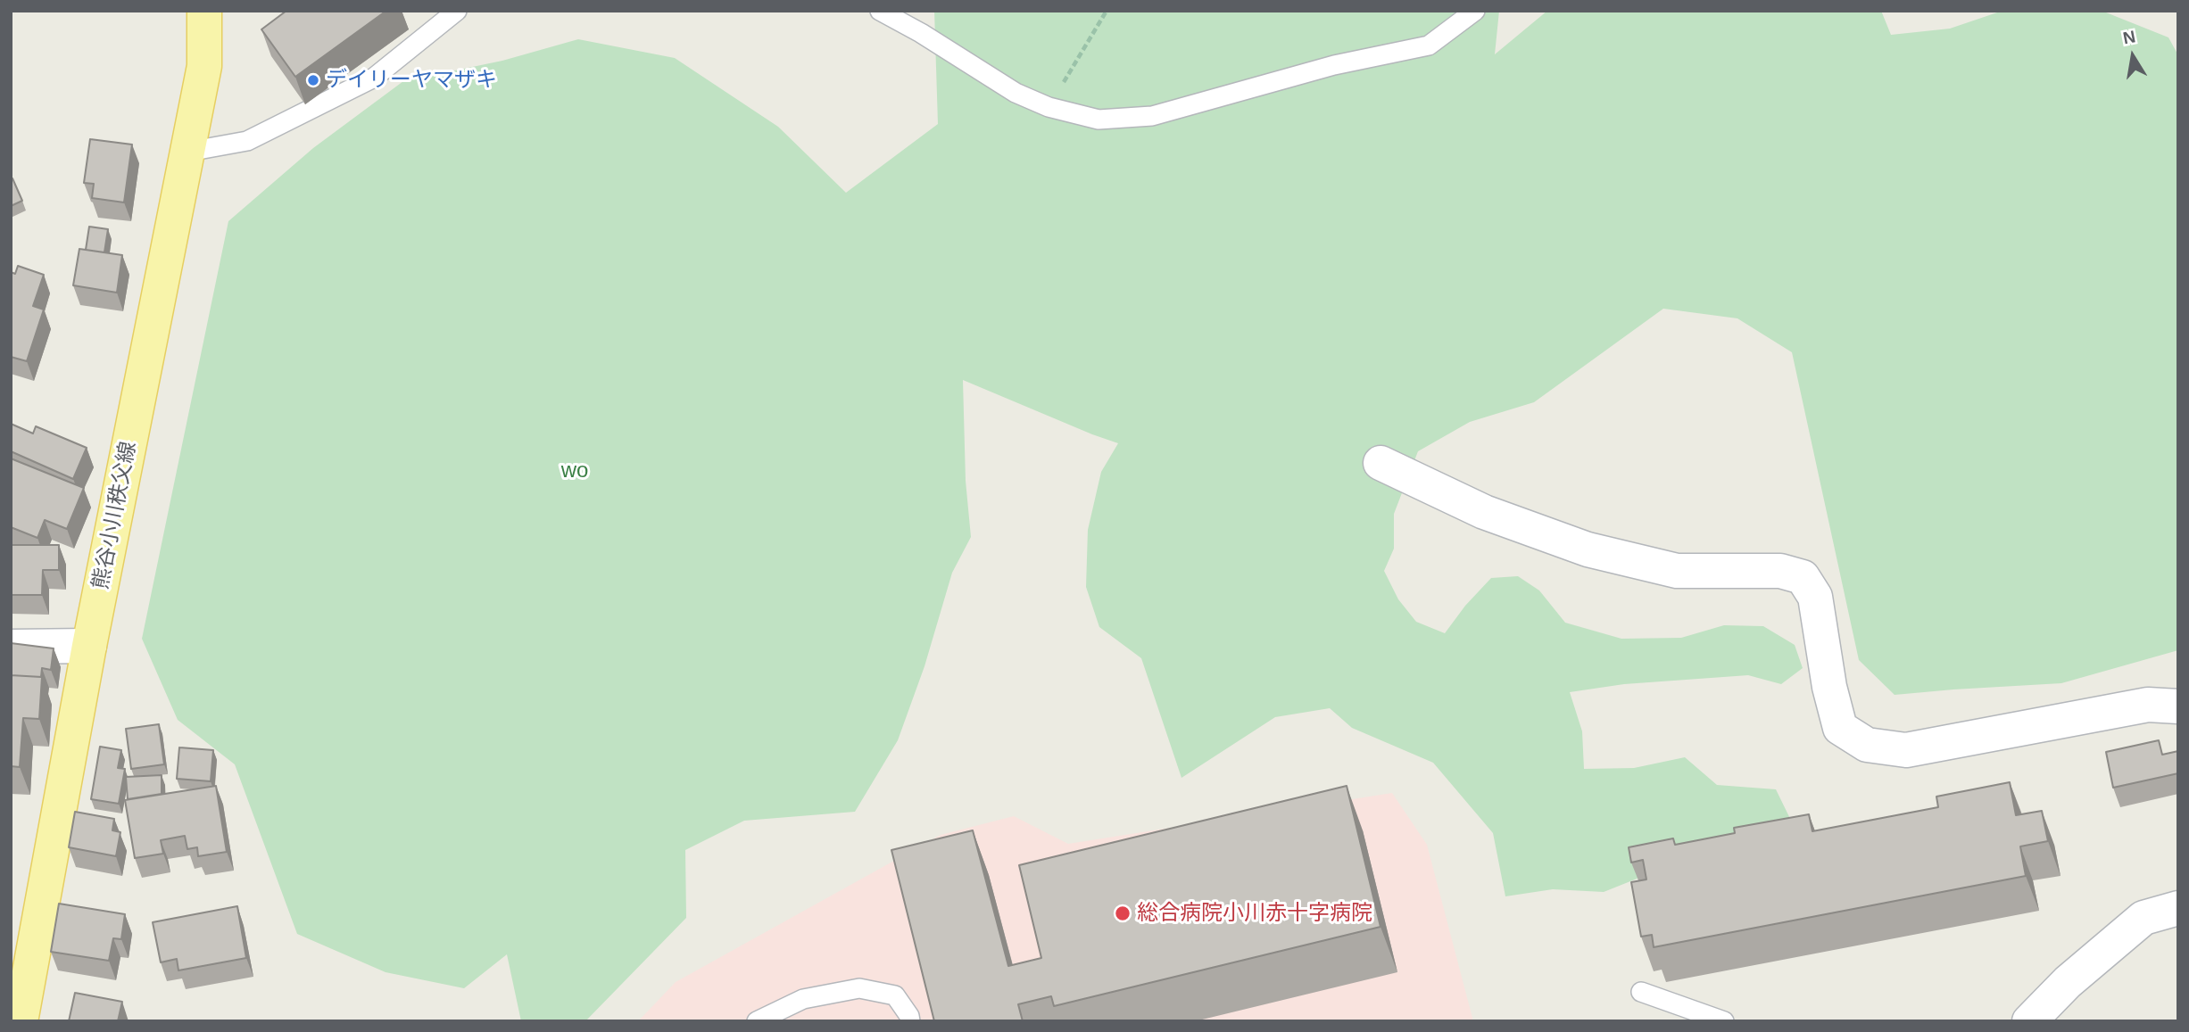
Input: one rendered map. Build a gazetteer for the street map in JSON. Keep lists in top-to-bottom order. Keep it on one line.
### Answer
{"streets":{"main road":["熊谷小川秩父線"]},"parks":["wo"],"places":["デイリーヤマザキ","総合病院小川赤十字病院"],"north":"top"}
